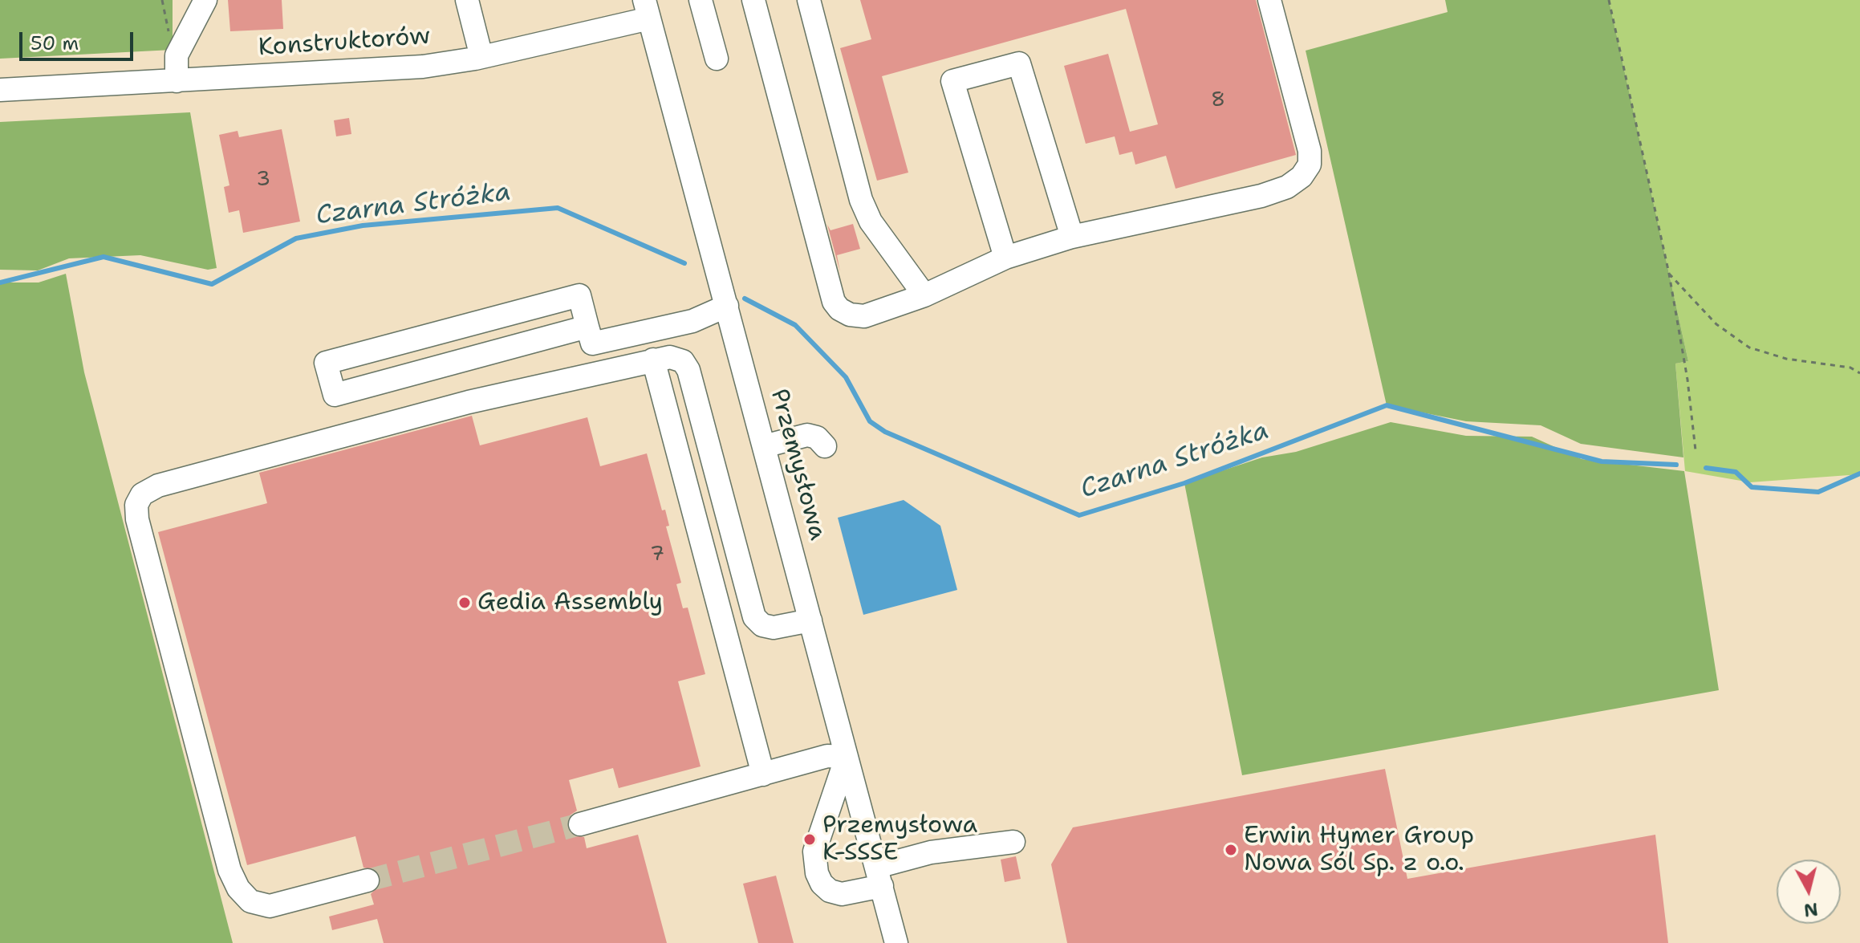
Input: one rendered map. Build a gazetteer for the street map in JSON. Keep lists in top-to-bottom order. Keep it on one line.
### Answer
{"streets":{"street":["Konstruktorów","Przemysłowa"]},"crossings":[["Konstruktorów","Przemysłowa"]],"water":["Czarna Stróżka"],"places":["Gedia Assembly","Przemysłowa K-SSSE","Erwin Hymer Group Nowa Sól Sp. z o.o."],"house_numbers":["8","3","7"],"scale_bar":"50 m","north":"bottom"}
